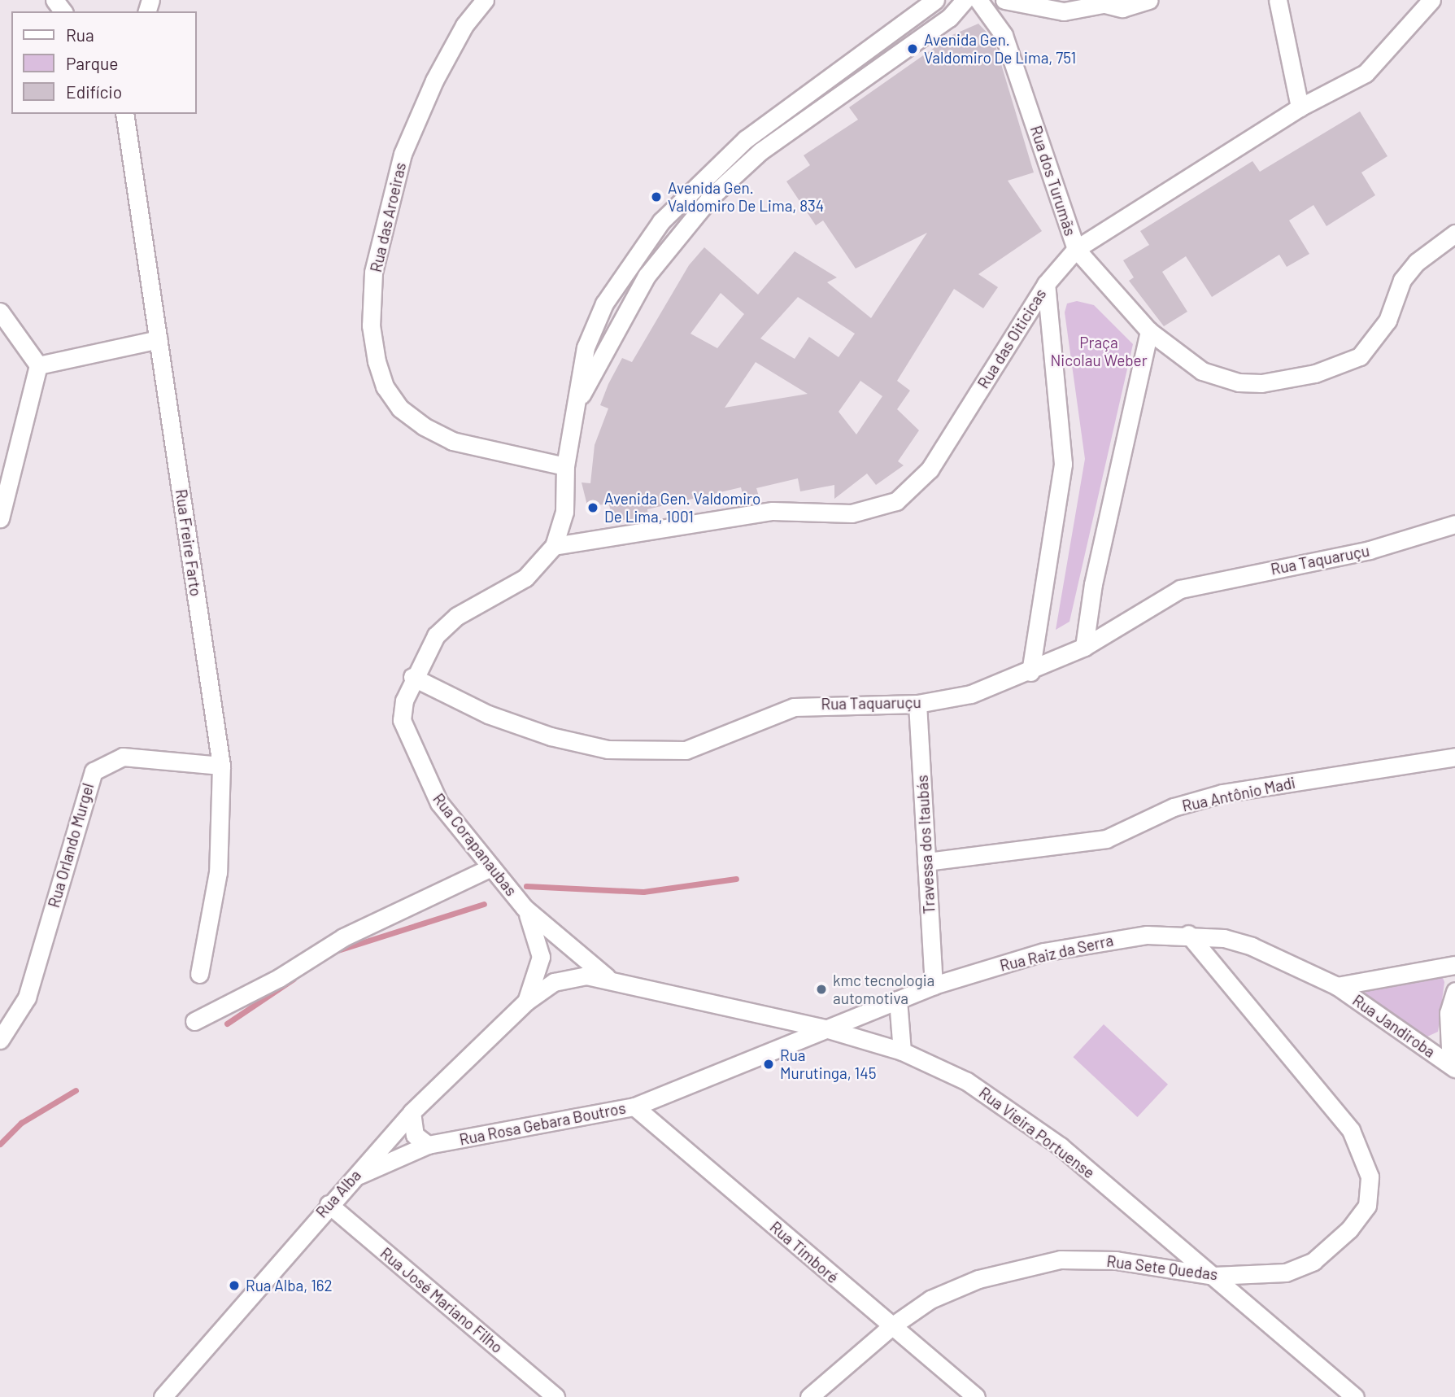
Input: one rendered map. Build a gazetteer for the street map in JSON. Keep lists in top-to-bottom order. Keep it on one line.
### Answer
{"streets":{"street":["Rua dos Turumãs","Rua das Aroeiras","Rua das Oiticicas","Rua Freire Farto","Rua Taquaruçu","Rua Antônio Madi","Rua Corapanaubas","Travessa dos Itaubás","Rua Orlando Murgel","Rua Raiz da Serra","Rua Jandiroba","Rua Rosa Gebara Boutros","Rua Vieira Portuense","Rua Alba","Rua Timboré","Rua Sete Quedas","Rua José Mariano Filho"]},"crossings":[["Rua dos Turumãs","Rua das Oiticicas"],["Rua das Oiticicas","Rua Corapanaubas"],["Rua Freire Farto","Rua Orlando Murgel"],["Rua Taquaruçu","Rua Corapanaubas"],["Rua Taquaruçu","Travessa dos Itaubás"],["Rua Antônio Madi","Travessa dos Itaubás"],["Rua Corapanaubas","Rua Vieira Portuense"],["Rua Corapanaubas","Rua Alba"],["Travessa dos Itaubás","Rua Raiz da Serra"],["Rua Raiz da Serra","Rua Jandiroba"],["Rua Raiz da Serra","Rua Rosa Gebara Boutros"],["Rua Raiz da Serra","Rua Vieira Portuense"],["Rua Raiz da Serra","Rua Sete Quedas"],["Rua Rosa Gebara Boutros","Rua Vieira Portuense"],["Rua Rosa Gebara Boutros","Rua Alba"],["Rua Rosa Gebara Boutros","Rua Timboré"],["Rua Vieira Portuense","Rua Alba"],["Rua Vieira Portuense","Rua Sete Quedas"],["Rua Alba","Rua José Mariano Filho"],["Rua Timboré","Rua Sete Quedas"]],"parks":["Praça Nicolau Weber"],"places":["Avenida Gen. Valdomiro De Lima, 751","Avenida Gen. Valdomiro De Lima, 834","Avenida Gen. Valdomiro De Lima, 1001","kmc tecnologia automotiva","Rua Murutinga, 145","Rua Alba, 162"],"legend":["Rua","Parque","Edifício"]}
